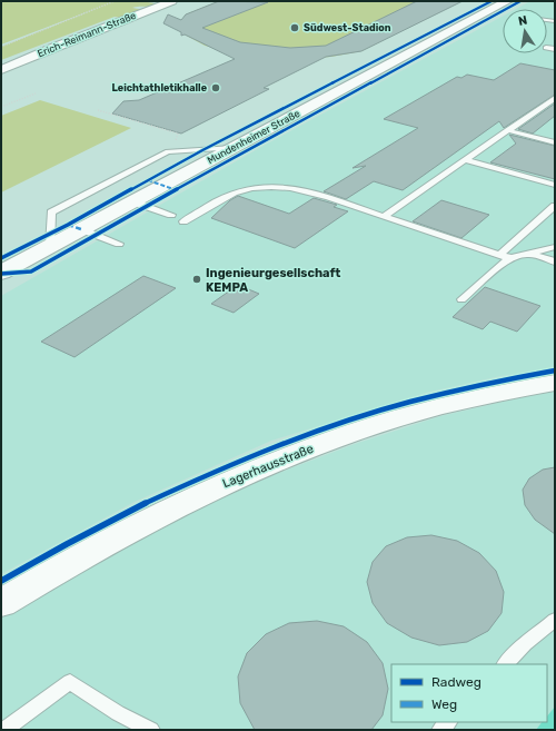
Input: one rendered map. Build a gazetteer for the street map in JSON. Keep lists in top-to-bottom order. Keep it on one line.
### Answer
{"streets":{"street":["Erich-Reimann-Straße","Mundenheimer Straße","Lagerhausstraße"]},"places":["Südwest-Stadion","Leichtathletikhalle","Ingenieurgesellschaft KEMPA"],"legend":["Radweg","Weg"],"north":"top"}
